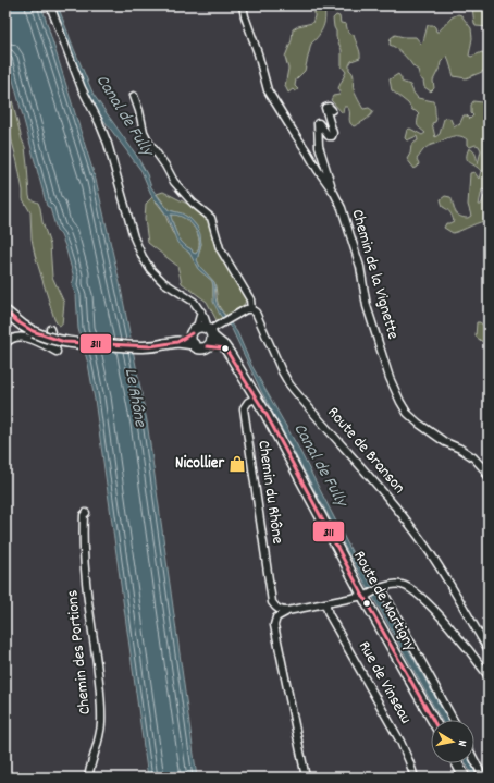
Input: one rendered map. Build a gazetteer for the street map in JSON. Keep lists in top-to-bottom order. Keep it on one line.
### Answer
{"streets":{"main road":["Route de Martigny"],"street":["Chemin de la Vignette","Route de Branson","Chemin du Rhône","Chemin des Portions","Rue de Vinseau"]},"crossings":[["Chemin du Rhône","Route de Martigny"]],"water":["Canal de Fully","Le Rhône"],"places":{"shop":["Nicollier"]},"lines":["transit line 311"],"north":"right"}
